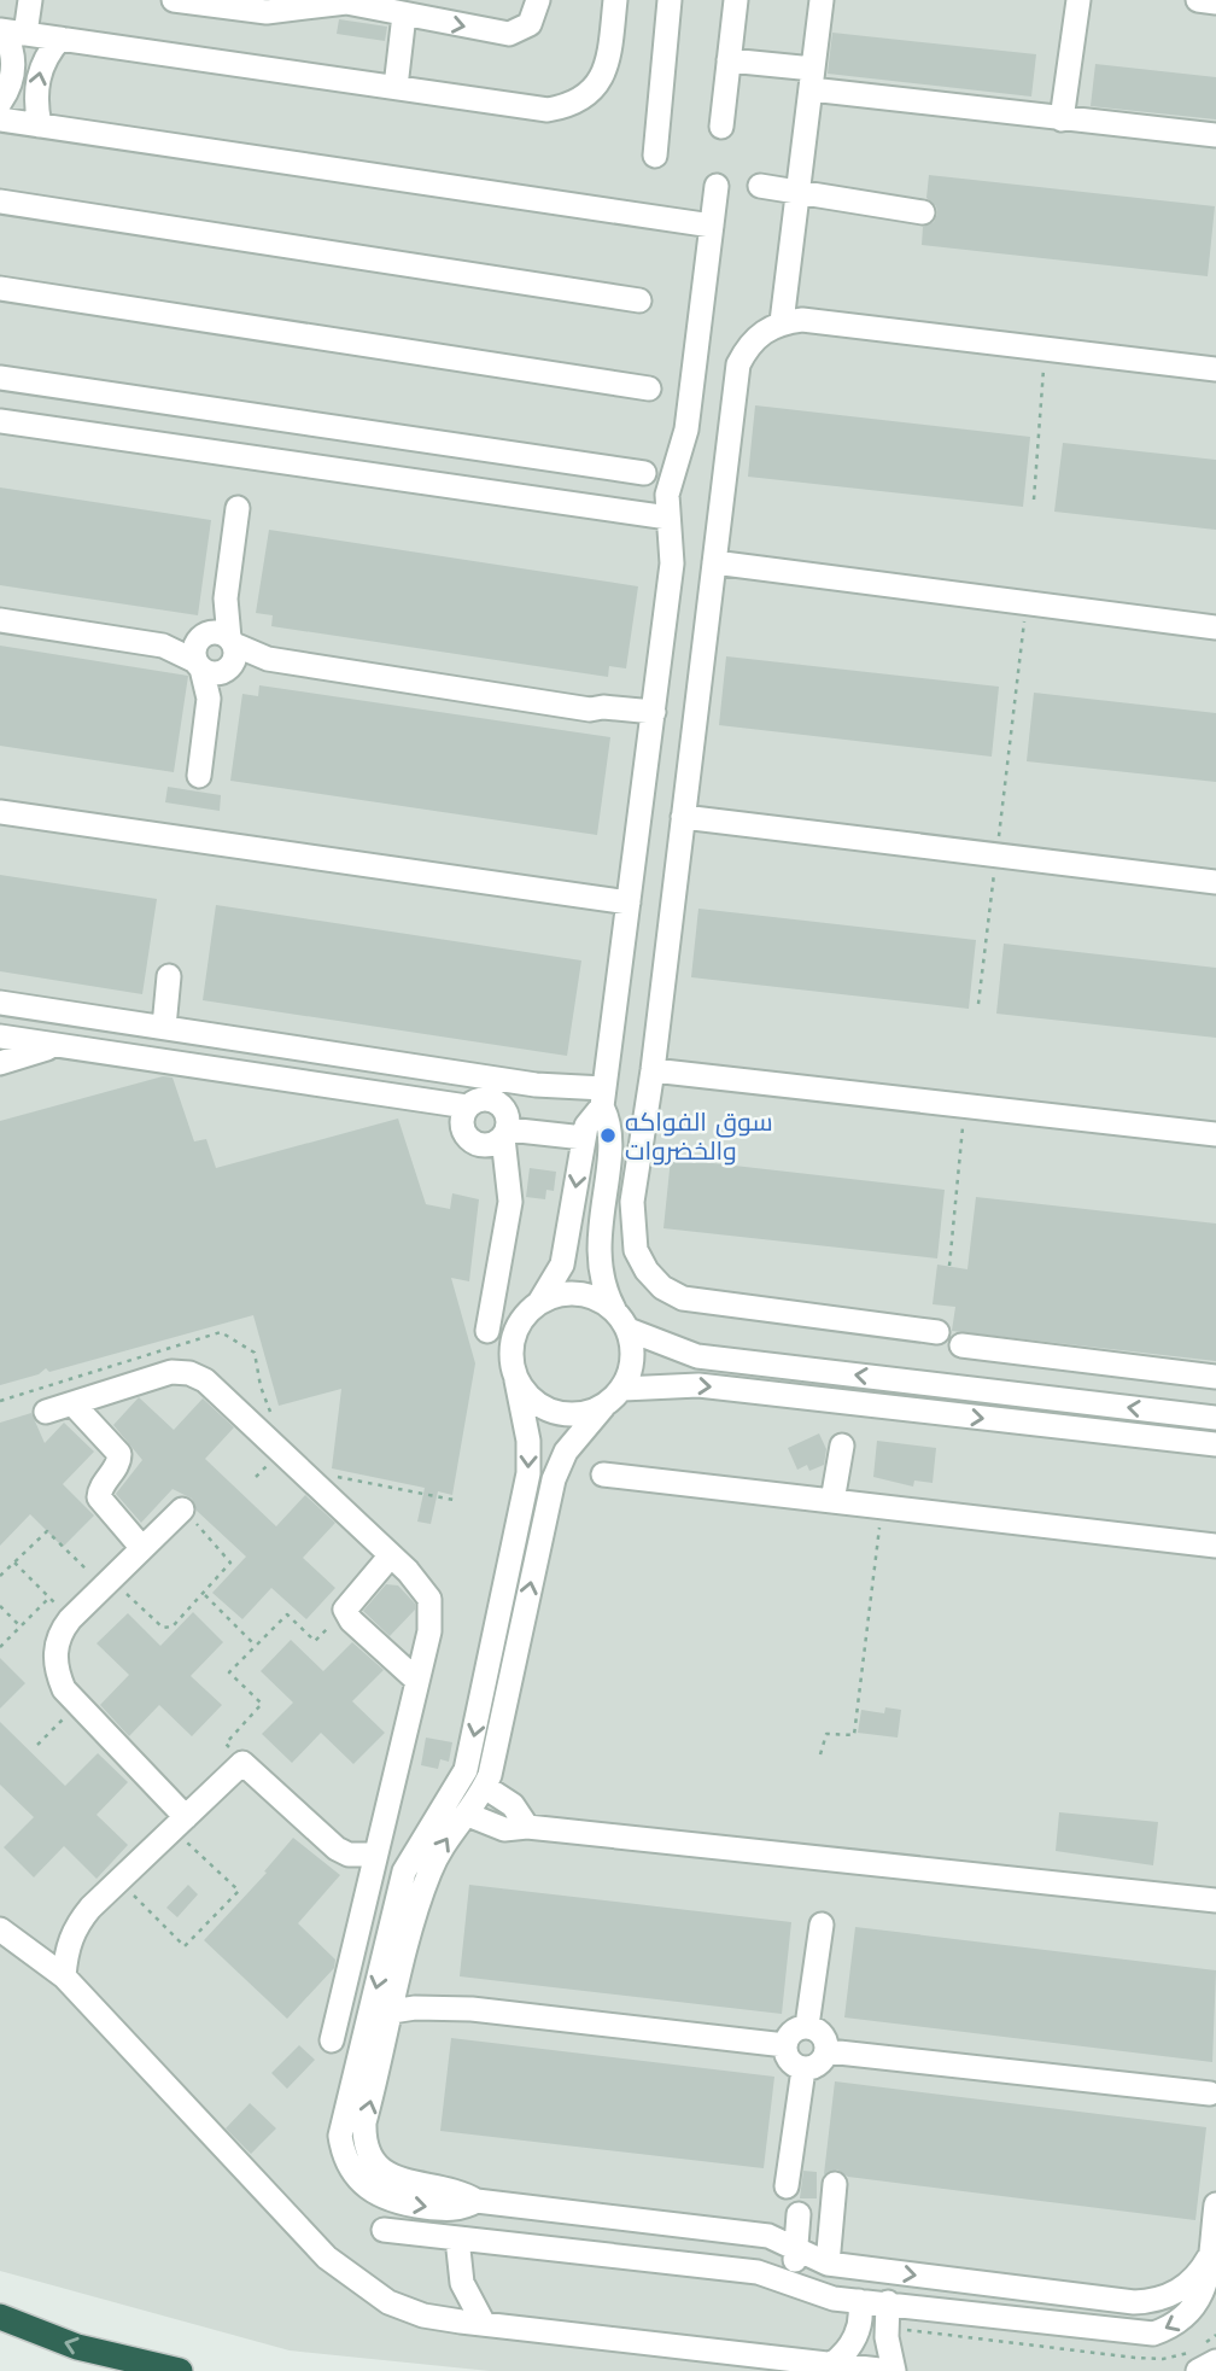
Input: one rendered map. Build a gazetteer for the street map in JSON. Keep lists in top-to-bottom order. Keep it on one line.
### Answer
{"places":["سوق الفواكه والخضروات"]}
